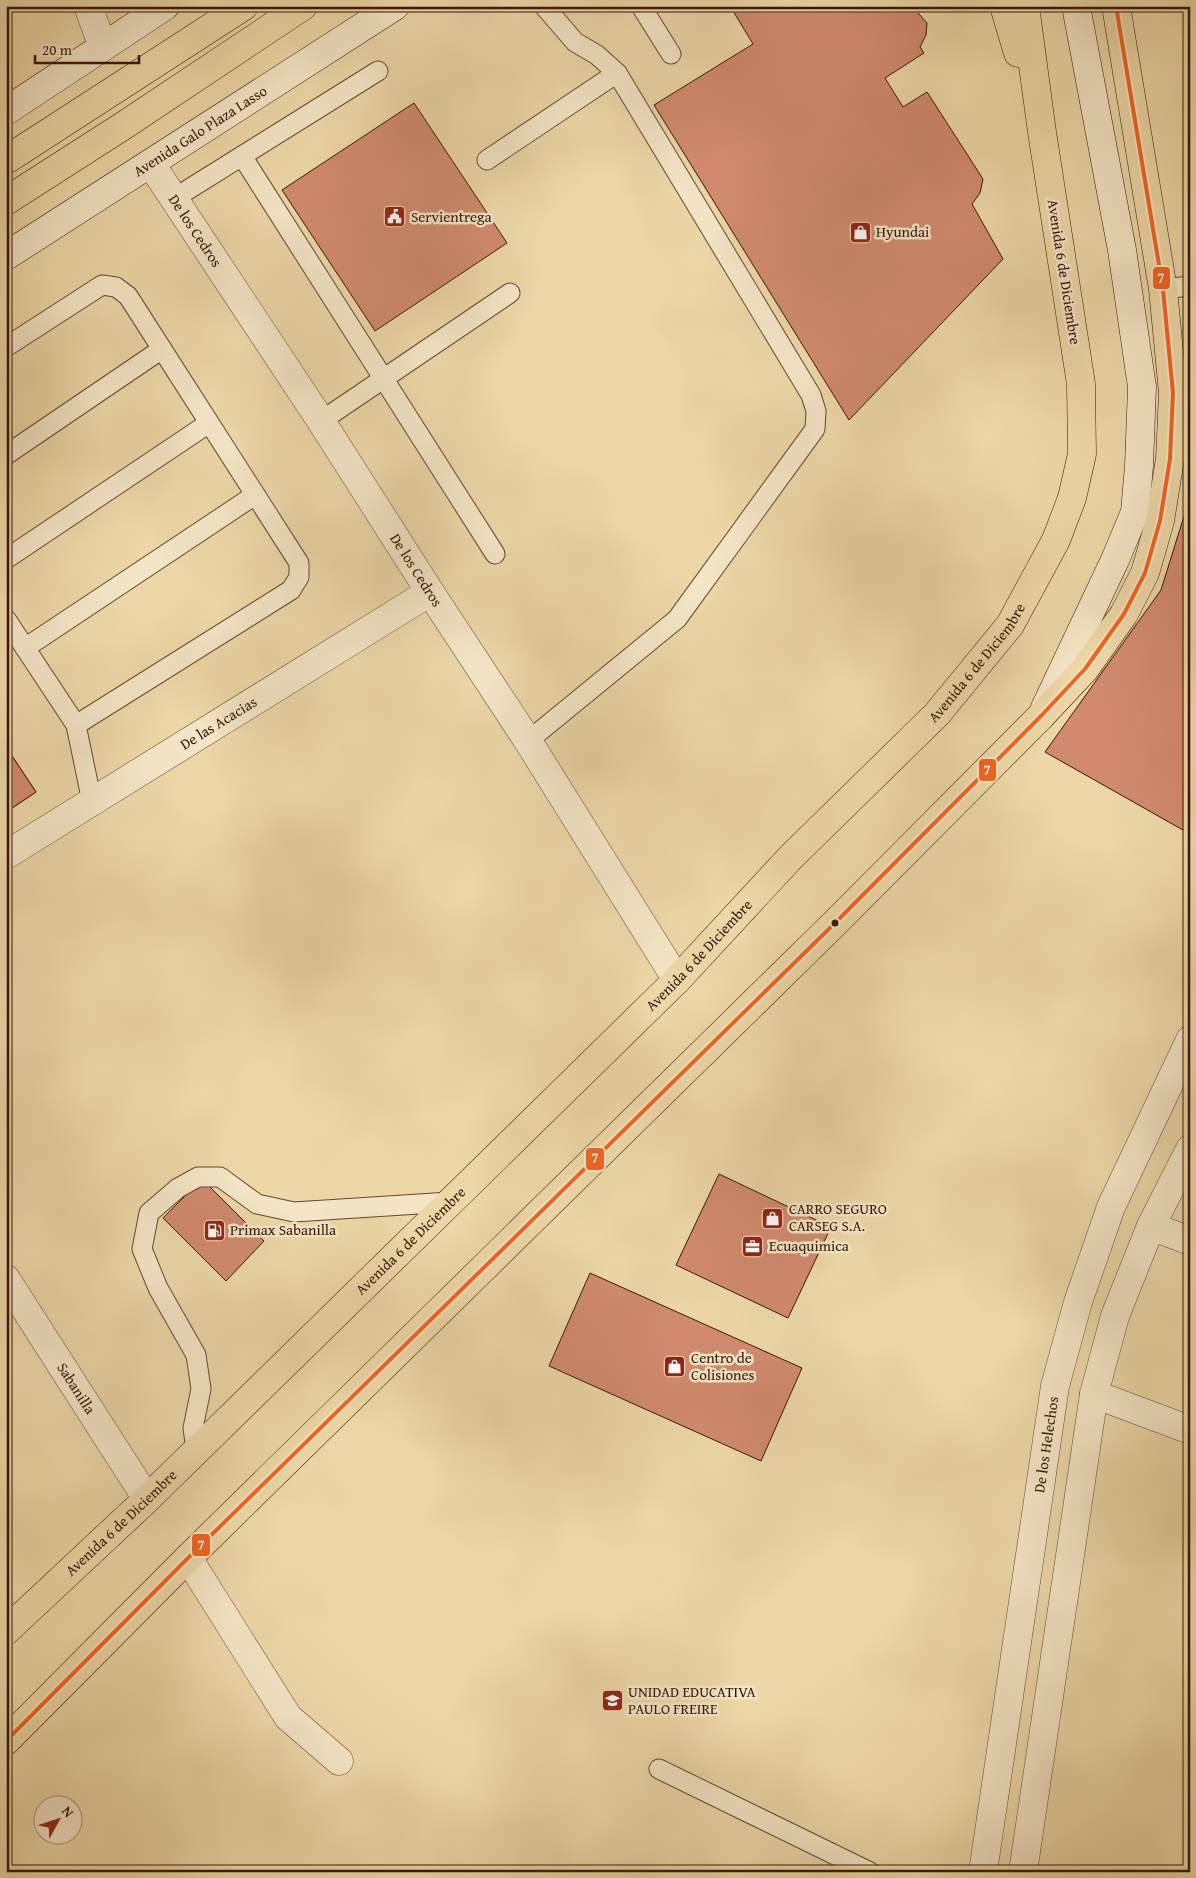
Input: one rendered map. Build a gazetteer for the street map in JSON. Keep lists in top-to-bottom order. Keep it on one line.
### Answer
{"streets":{"main road":["Avenida 6 de Diciembre"],"street":["Avenida Galo Plaza Lasso","De los Cedros","De las Acacias","Sabanilla","De los Helechos"]},"crossings":[["Avenida Galo Plaza Lasso","De los Cedros"],["De los Cedros","Avenida 6 de Diciembre"],["De los Cedros","De las Acacias"],["Avenida 6 de Diciembre","Sabanilla"]],"places":{"public building":["Servientrega"],"shop":["Hyundai","CARRO SEGURO CARSEG S.A.","Centro de Colisiones"],"fuel station":["Primax Sabanilla"],"office":["Ecuaquimica"],"school or university":["UNIDAD EDUCATIVA PAULO FREIRE"]},"lines":["transit line 7"],"scale_bar":"20 m","north":"top right"}
